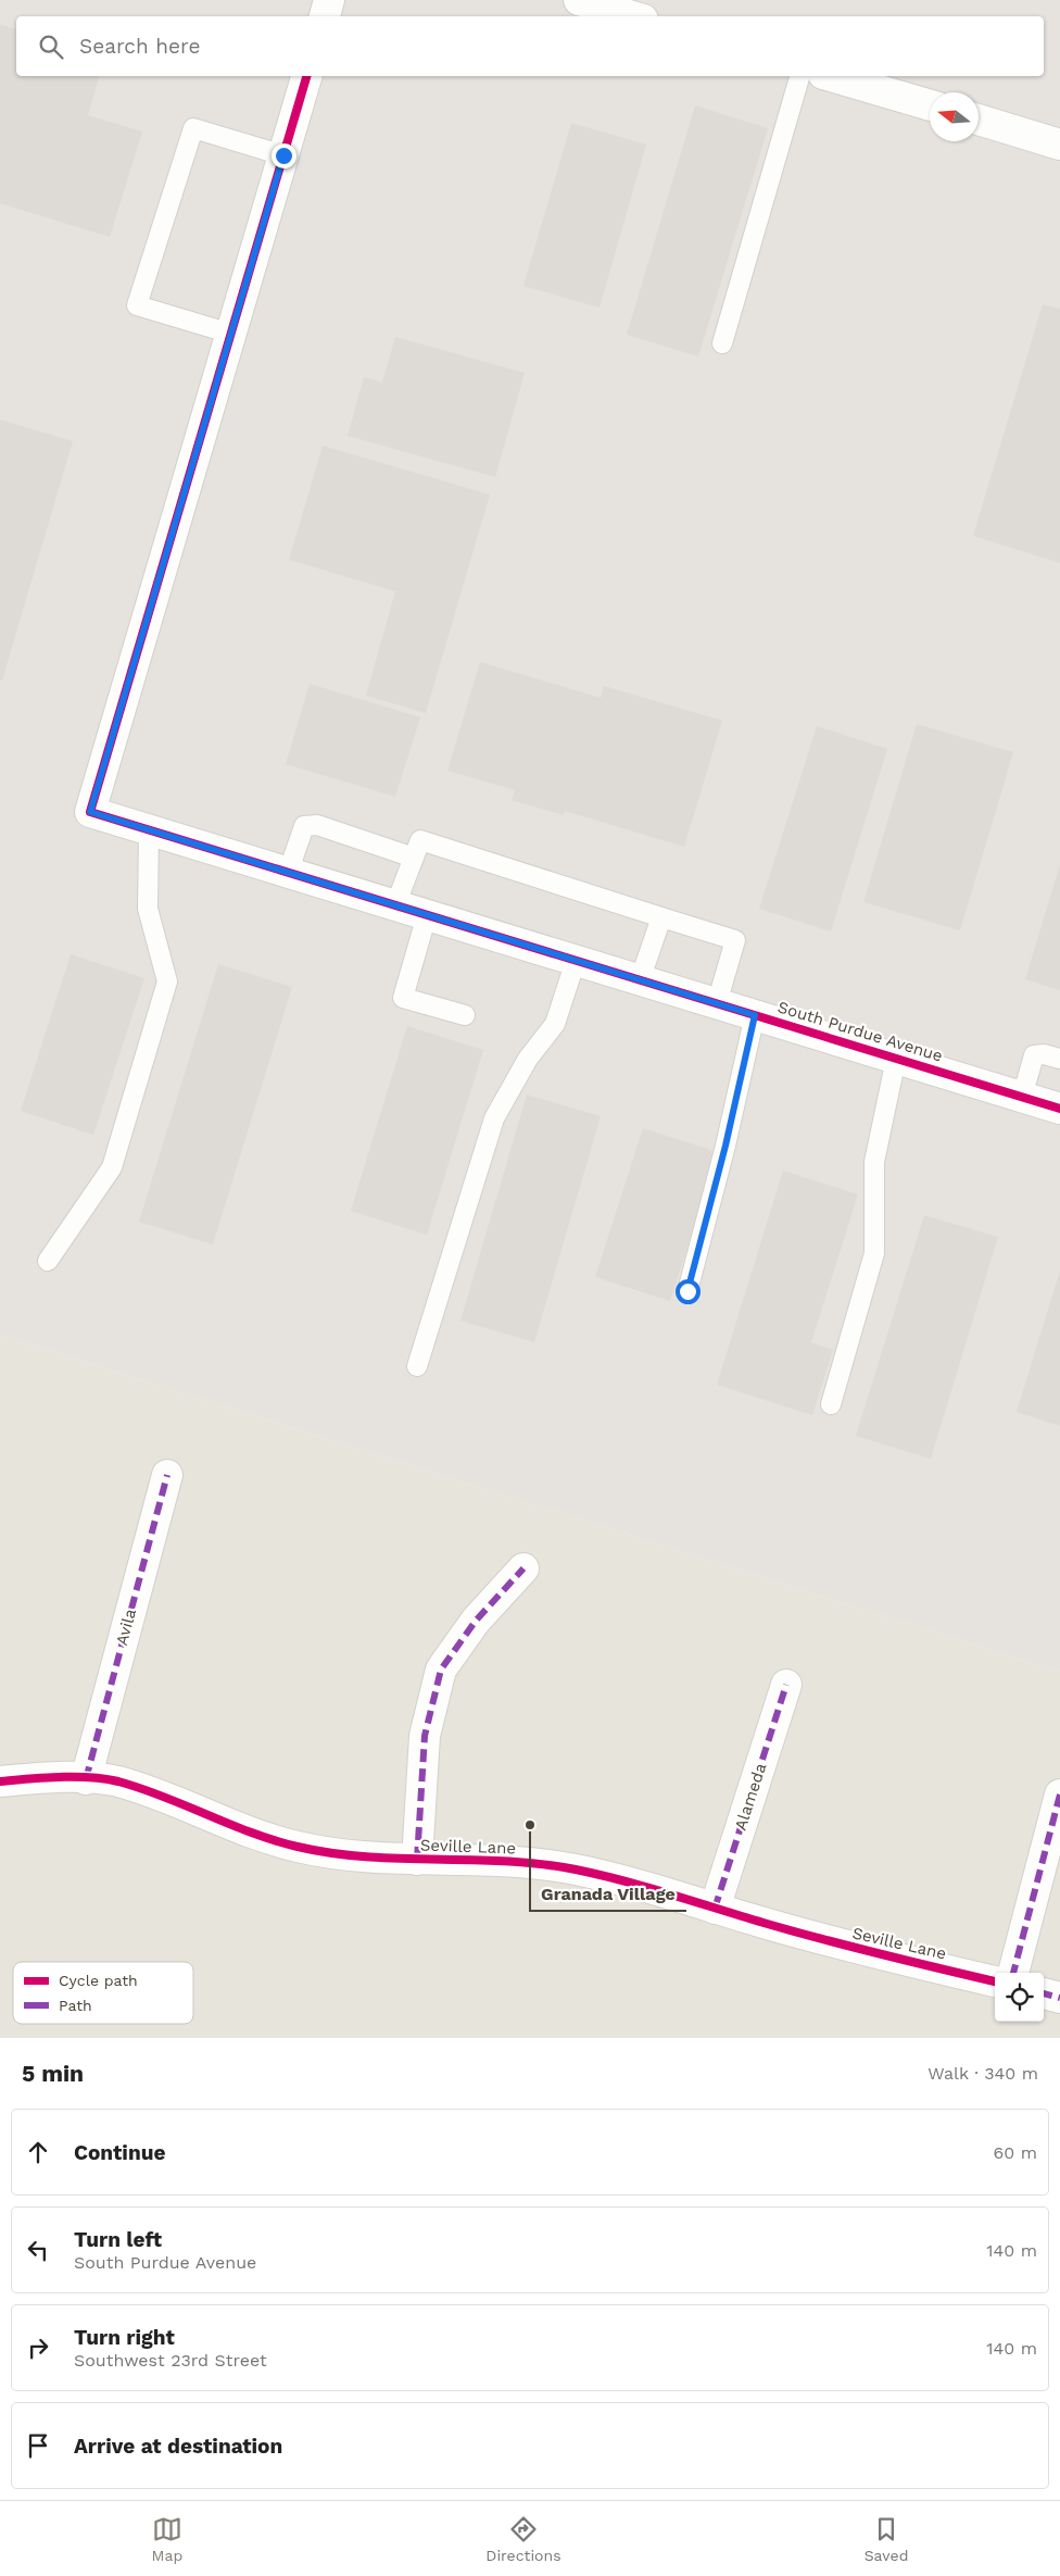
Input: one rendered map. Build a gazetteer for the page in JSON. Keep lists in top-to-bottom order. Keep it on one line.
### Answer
{"streets":{"street":["South Purdue Avenue","Avila","Alameda","Seville Lane"]},"crossings":[["Avila","Seville Lane"],["Alameda","Seville Lane"]],"places":["Granada Village"],"legend":["Cycle path","Path"],"north":"left","page":{"search":"Search here","heading":["5 min","Walk · 340 m"],"list":[["Continue","60 m"],["Turn left","South Purdue Avenue","140 m"],["Turn right","Southwest 23rd Street","140 m"],"Arrive at destination"],"nav":["Map","Directions","Saved"]}}
